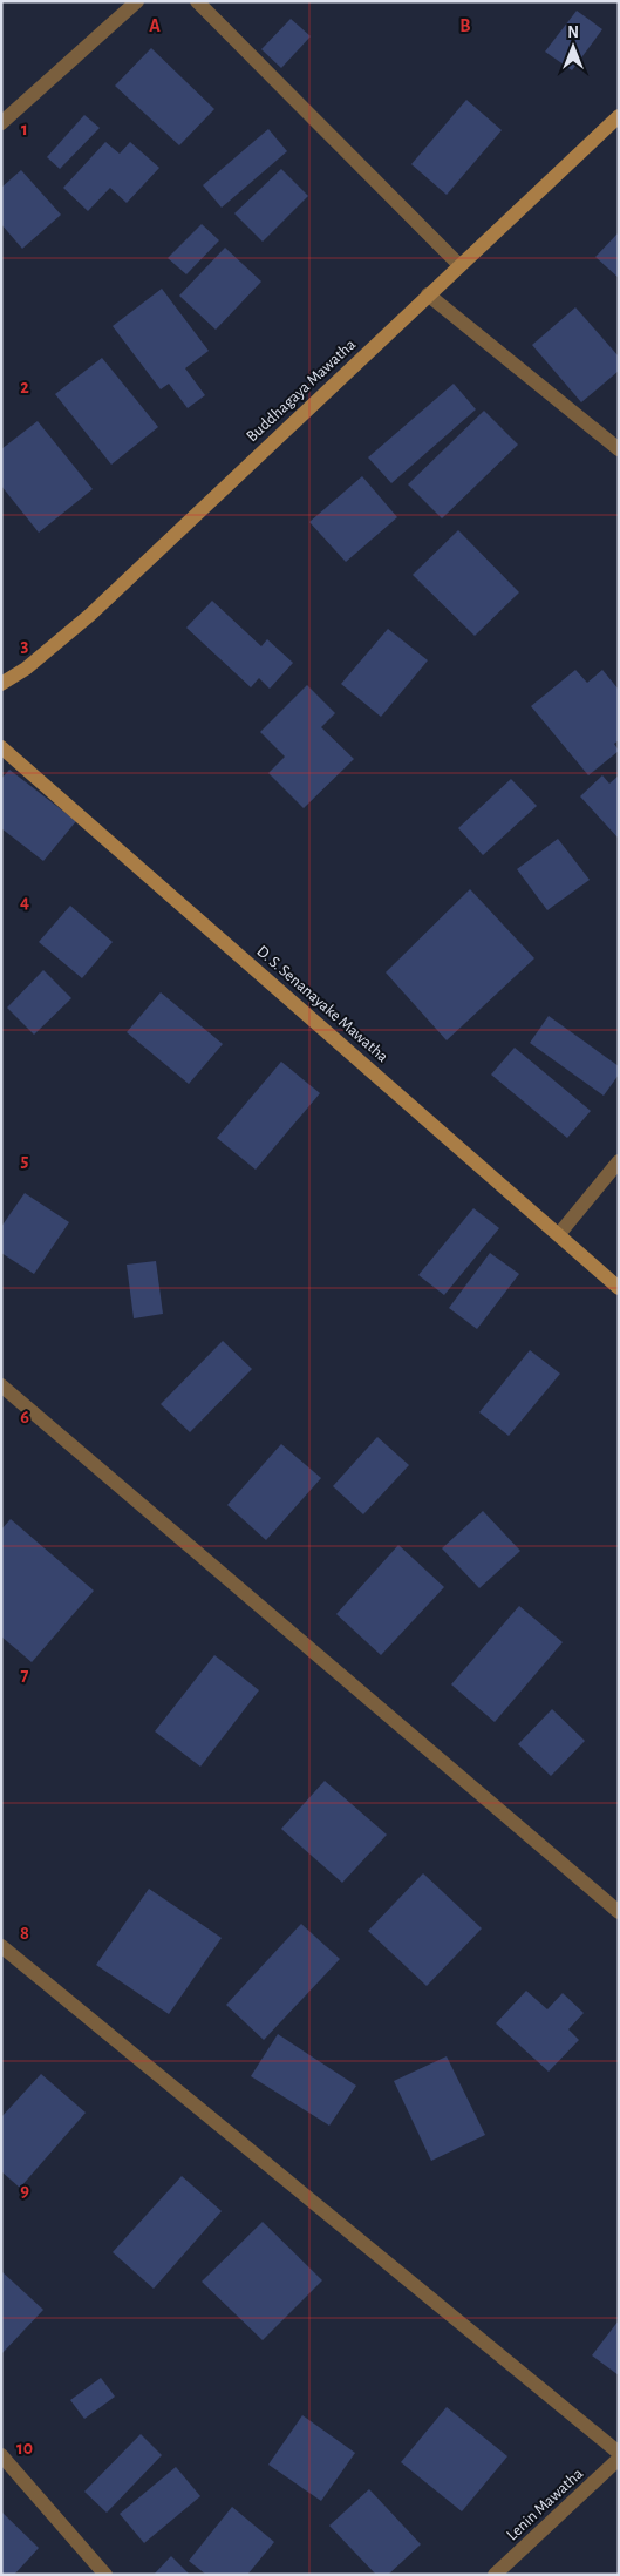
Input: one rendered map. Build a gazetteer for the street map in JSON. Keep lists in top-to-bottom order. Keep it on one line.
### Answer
{"streets":{"main road":["Buddhagaya Mawatha","D. S. Senanayake Mawatha"],"street":["Lenin Mawatha"]},"north":"top","grid":{"columns":["A","B"],"rows":["1","2","3","4","5","6","7","8","9","10"]}}
